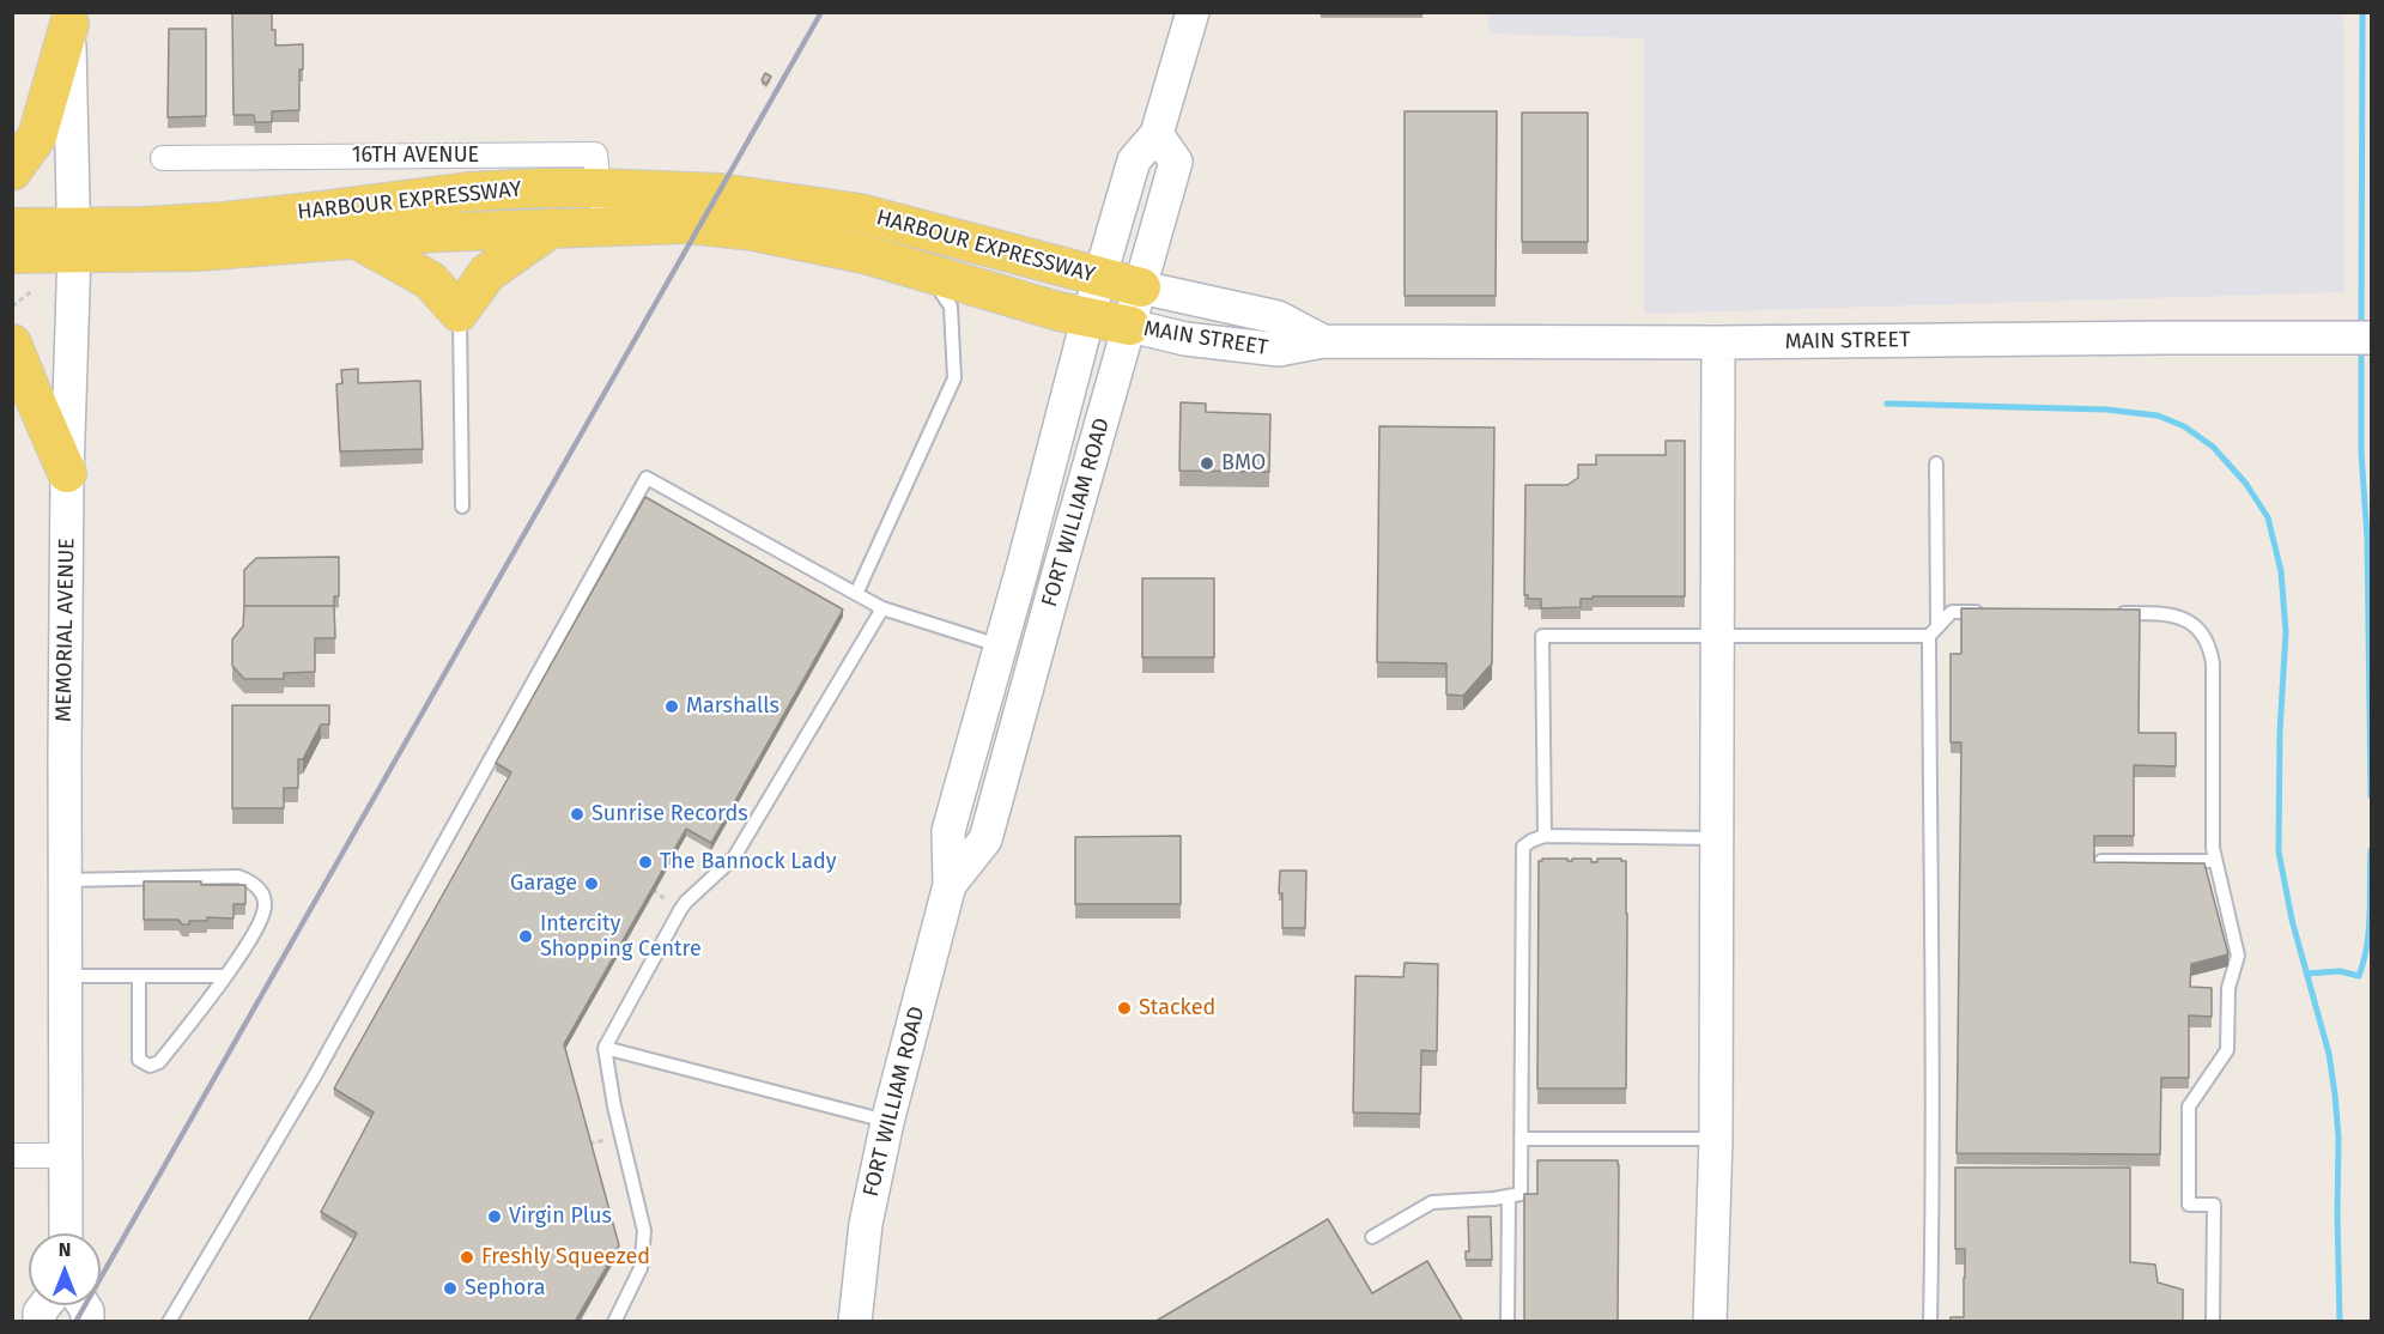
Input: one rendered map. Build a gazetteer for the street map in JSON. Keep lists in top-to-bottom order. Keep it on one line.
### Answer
{"streets":{"main road":["HARBOUR EXPRESSWAY","MAIN STREET","FORT WILLIAM ROAD","MEMORIAL AVENUE"],"street":["16TH AVENUE"]},"crossings":[["16TH AVENUE","HARBOUR EXPRESSWAY"],["HARBOUR EXPRESSWAY","MAIN STREET"],["HARBOUR EXPRESSWAY","FORT WILLIAM ROAD"],["HARBOUR EXPRESSWAY","MEMORIAL AVENUE"],["MAIN STREET","FORT WILLIAM ROAD"]],"places":["BMO","Marshalls","Sunrise Records","The Bannock Lady","Garage","Intercity Shopping Centre","Stacked","Virgin Plus","Freshly Squeezed","Sephora"],"north":"top"}
